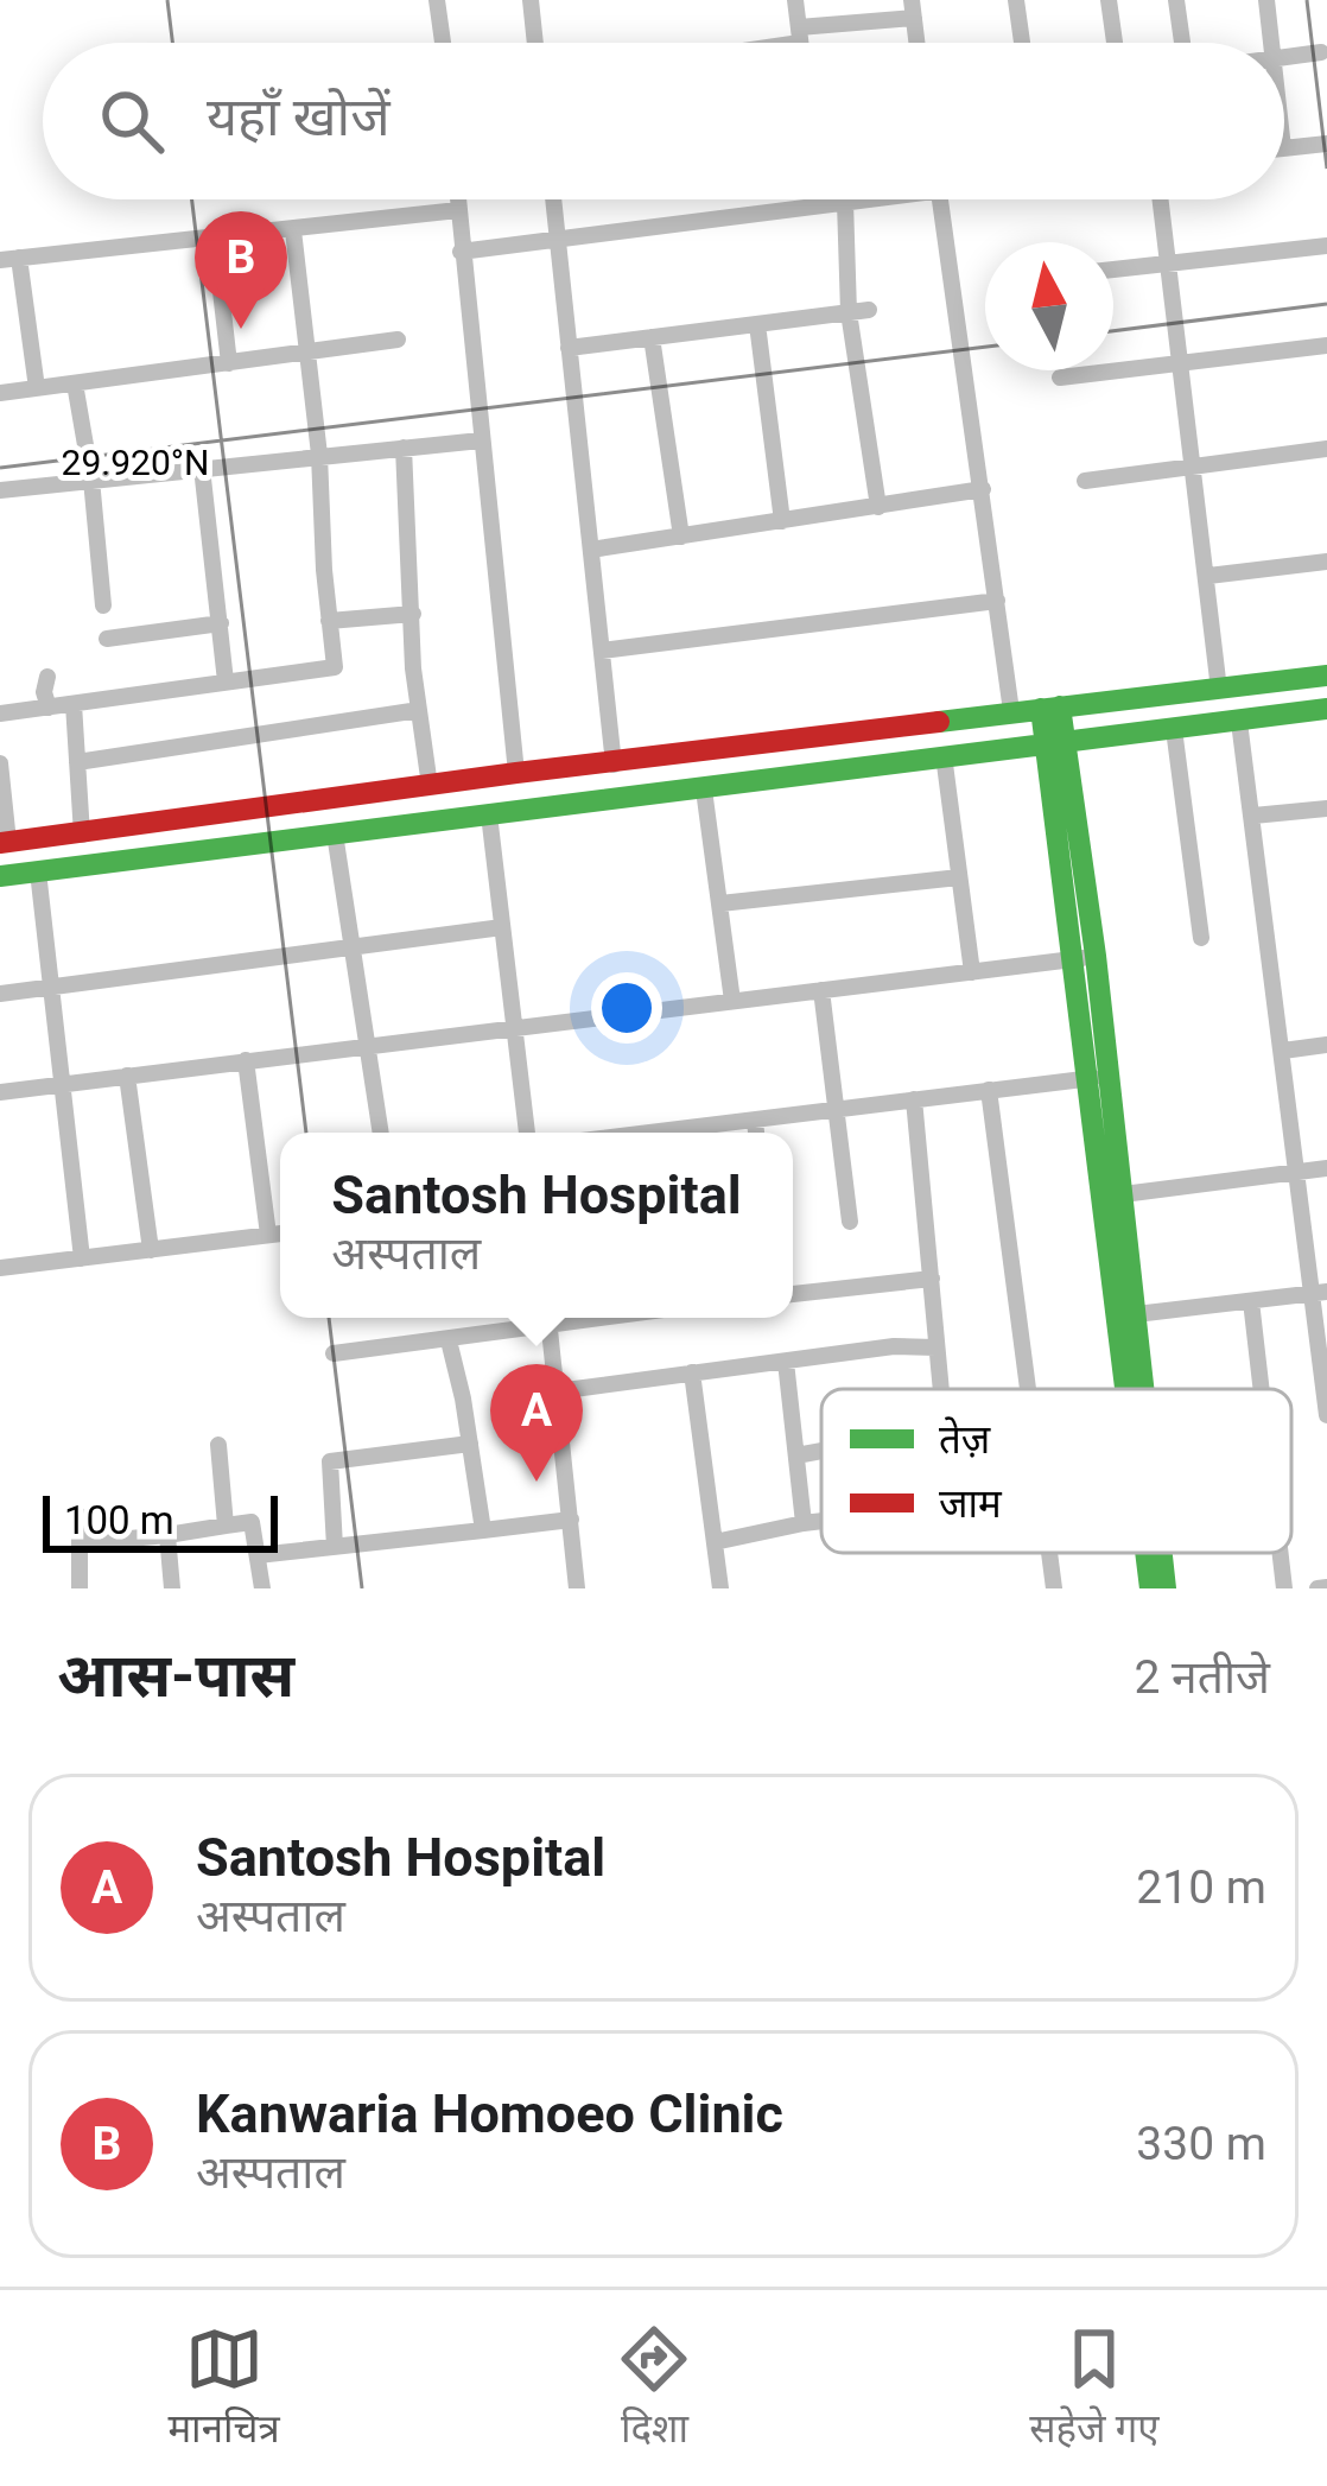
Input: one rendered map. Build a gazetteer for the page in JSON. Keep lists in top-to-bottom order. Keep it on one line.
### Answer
{"legend":["तेज़","जाम"],"scale_bar":"100 m","north":"top","page":{"search":"यहाँ खोजें","pins":["B","A"],"popup":["Santosh Hospital","अस्पताल"],"scale":"100 m","heading":["आस-पास","2 नतीजे"],"list":[{"mark":"A","name":"Santosh Hospital","note":"अस्पताल","value":"210 m"},{"mark":"B","name":"Kanwaria Homoeo Clinic","note":"अस्पताल","value":"330 m"}],"nav":["मानचित्र","दिशा","सहेजे गए"]},"coordinates":["29.920°N"]}
